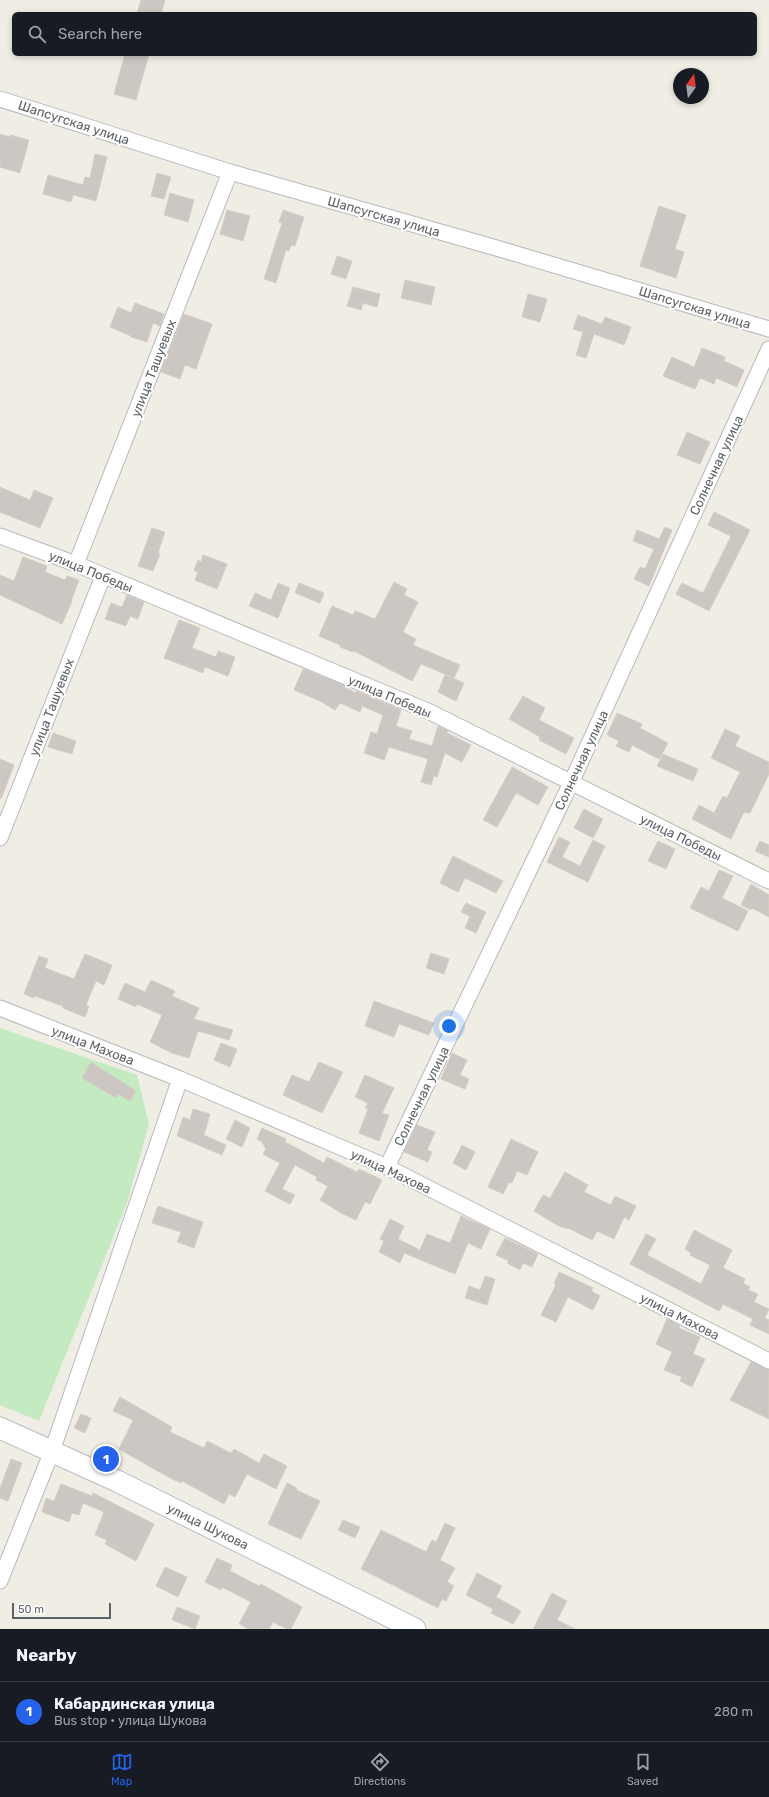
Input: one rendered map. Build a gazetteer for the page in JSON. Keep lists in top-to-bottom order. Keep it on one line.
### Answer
{"streets":{"main road":["улица Шукова"],"street":["Шапсугская улица","улица Ташуевых","Солнечная улица","улица Победы","улица Махова"]},"crossings":[["Шапсугская улица","улица Ташуевых"],["улица Ташуевых","улица Победы"],["Солнечная улица","улица Победы"],["Солнечная улица","улица Махова"]],"scale_bar":"50 m","north":"top","page":{"search":"Search here","pins":"1","scale":"50 m","heading":"Nearby","list":[{"mark":"1","name":"Кабардинская улица","note":"Bus stop · улица Шукова","value":"280 m"}],"nav":["Map","Directions","Saved"]}}
